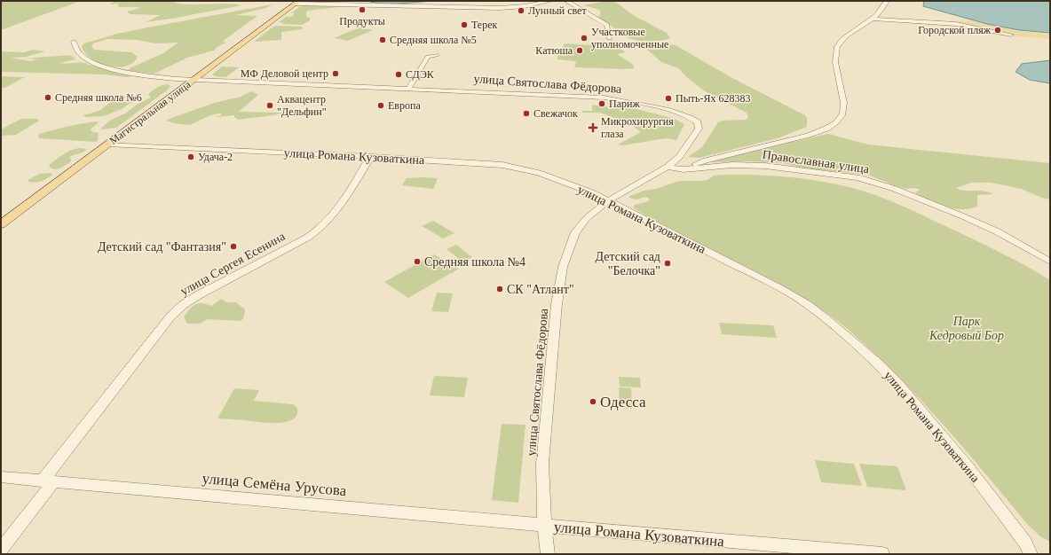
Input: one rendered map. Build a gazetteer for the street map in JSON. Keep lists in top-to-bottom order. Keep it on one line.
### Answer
{"streets":{"main road":["Магистральная улица"],"street":["улица Святослава Фёдорова","улица Романа Кузоваткина","Православная улица","улица Сергея Есенина","улица Семёна Урусова"]},"crossings":[["улица Святослава Фёдорова","Магистральная улица"],["улица Святослава Фёдорова","улица Романа Кузоваткина"],["улица Святослава Фёдорова","Православная улица"],["улица Святослава Фёдорова","улица Семёна Урусова"],["Магистральная улица","улица Романа Кузоваткина"],["улица Романа Кузоваткина","улица Сергея Есенина"],["улица Романа Кузоваткина","улица Семёна Урусова"],["улица Сергея Есенина","улица Семёна Урусова"]],"parks":["Парк Кедровый Бор"],"places":{"other":["Продукты","Лунный свет","Терек","Городской пляж","Участковые уполномоченные","Средняя школа №5","Катюша","МФ Деловой центр","СДЭК","Средняя школа №6","Пыть-Ях 628383","Париж","Аквацентр \"Дельфин\"","Европа","Свежачок","Удача-2","Детский сад \"Фантазия\"","Средняя школа №4","Детский сад \"Белочка\"","СК \"Атлант\"","Одесса"],"health":["Микрохирургия глаза"]}}
